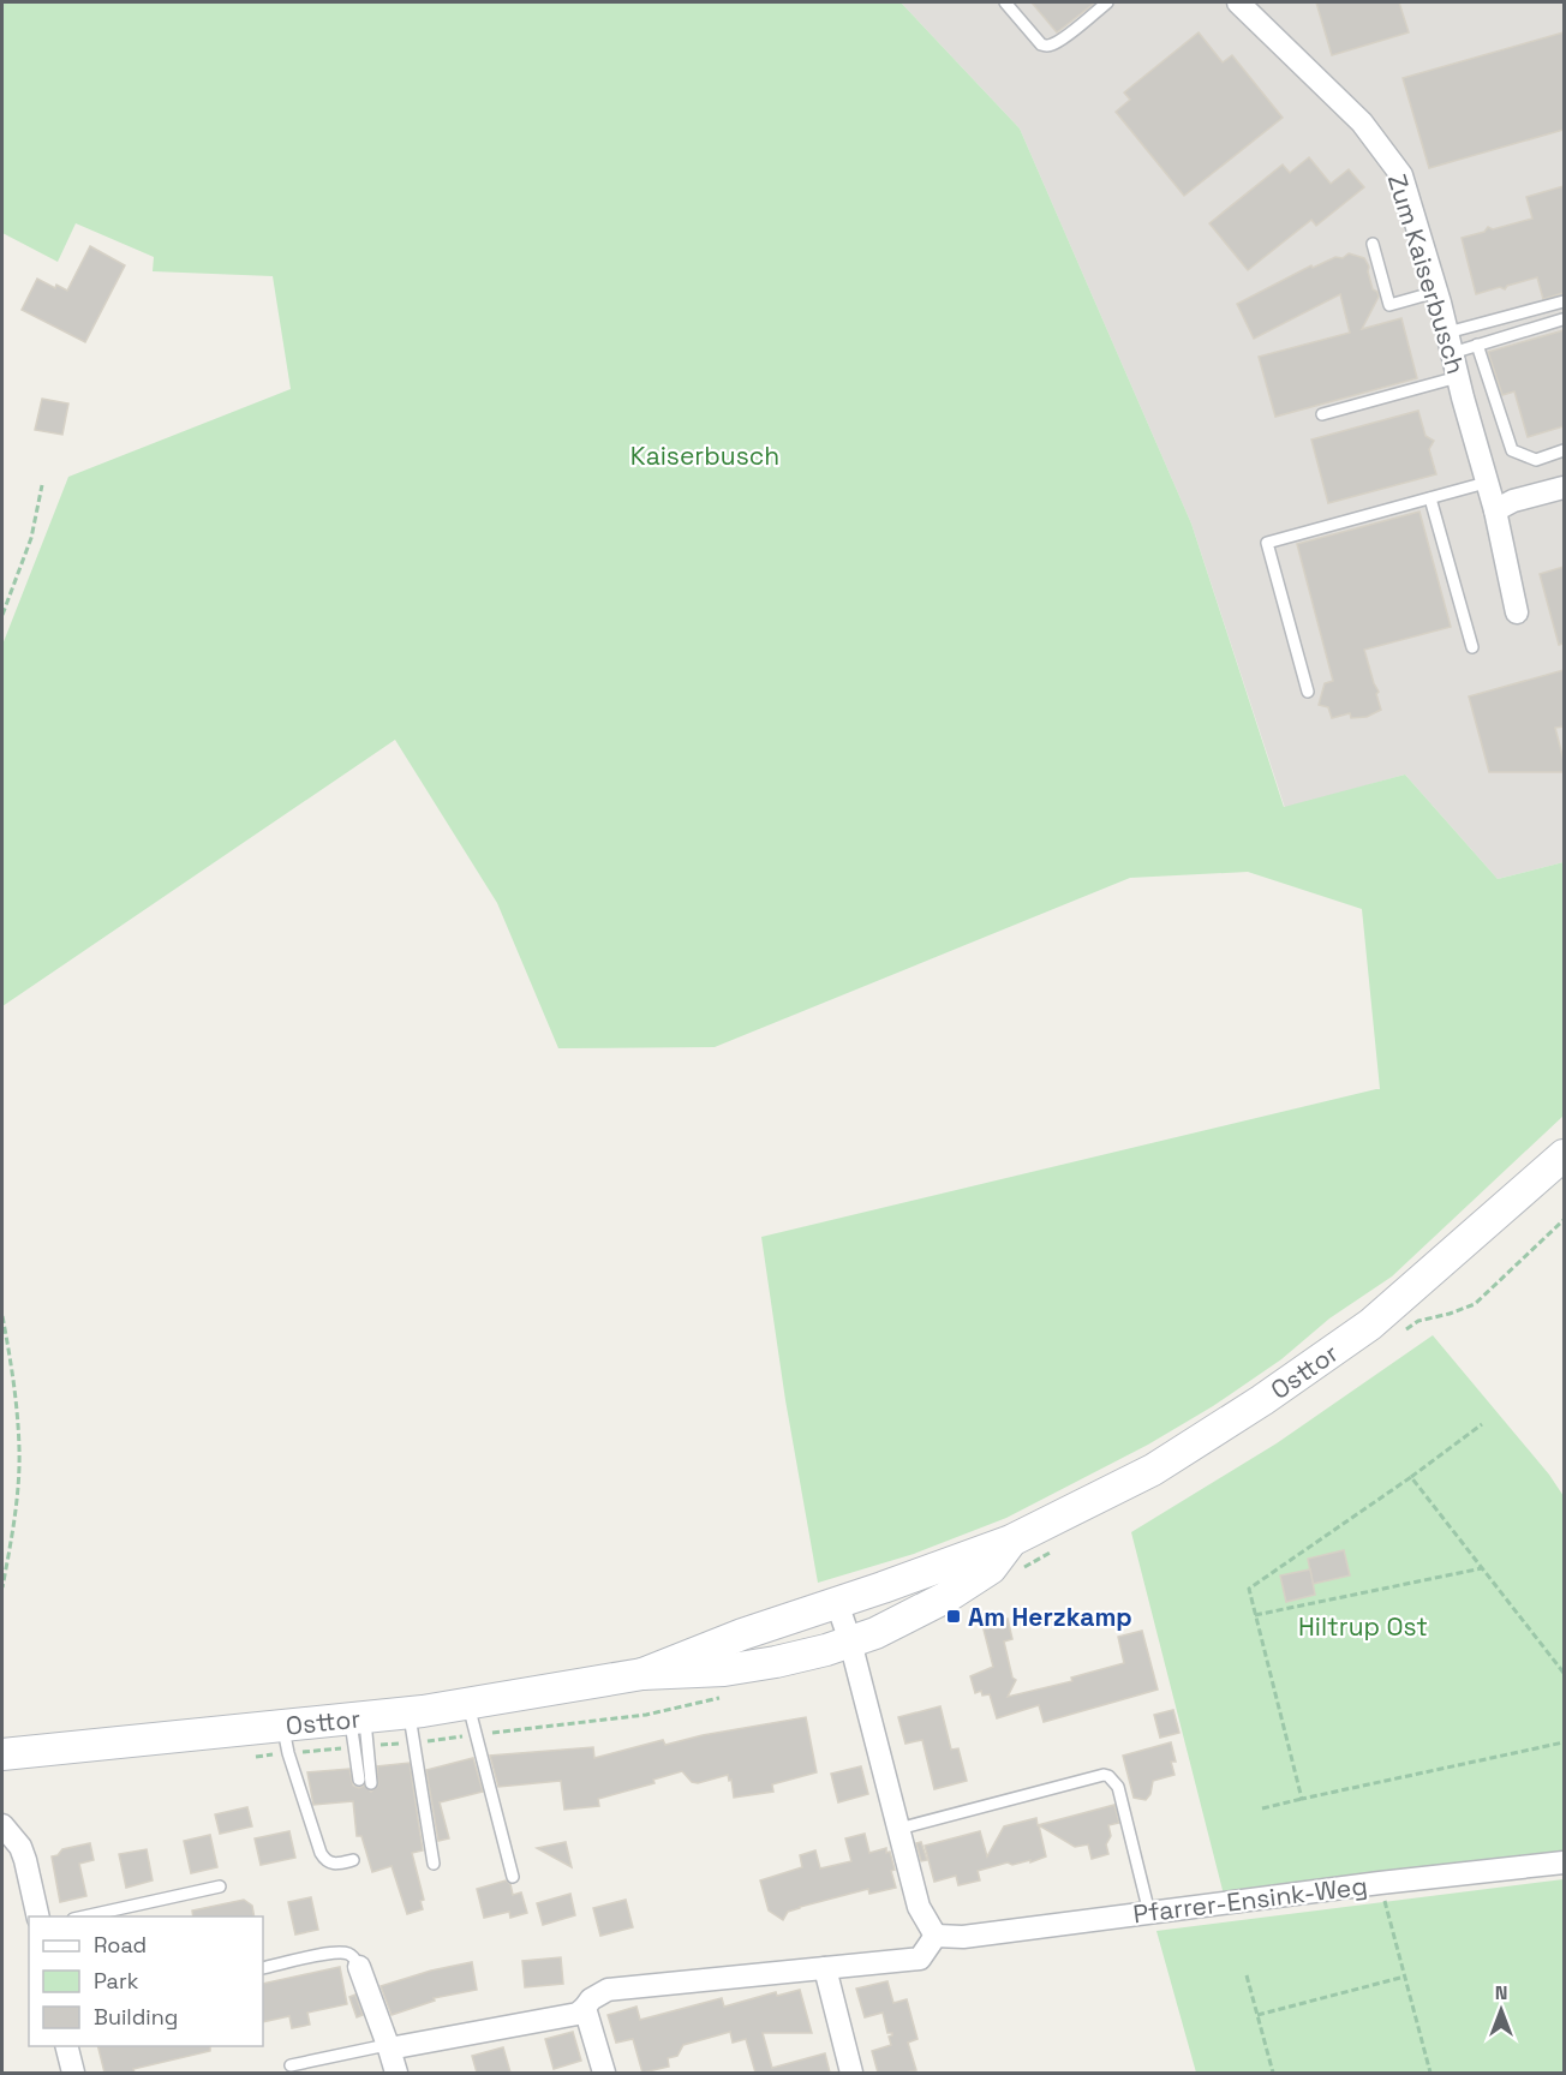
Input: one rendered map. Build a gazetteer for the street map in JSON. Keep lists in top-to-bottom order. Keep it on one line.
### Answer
{"streets":{"main road":["Osttor"],"street":["Zum Kaiserbusch","Pfarrer-Ensink-Weg"]},"parks":["Kaiserbusch","Hiltrup Ost"],"places":{"transit":["Am Herzkamp"]},"legend":["Road","Park","Building"],"north":"top"}
